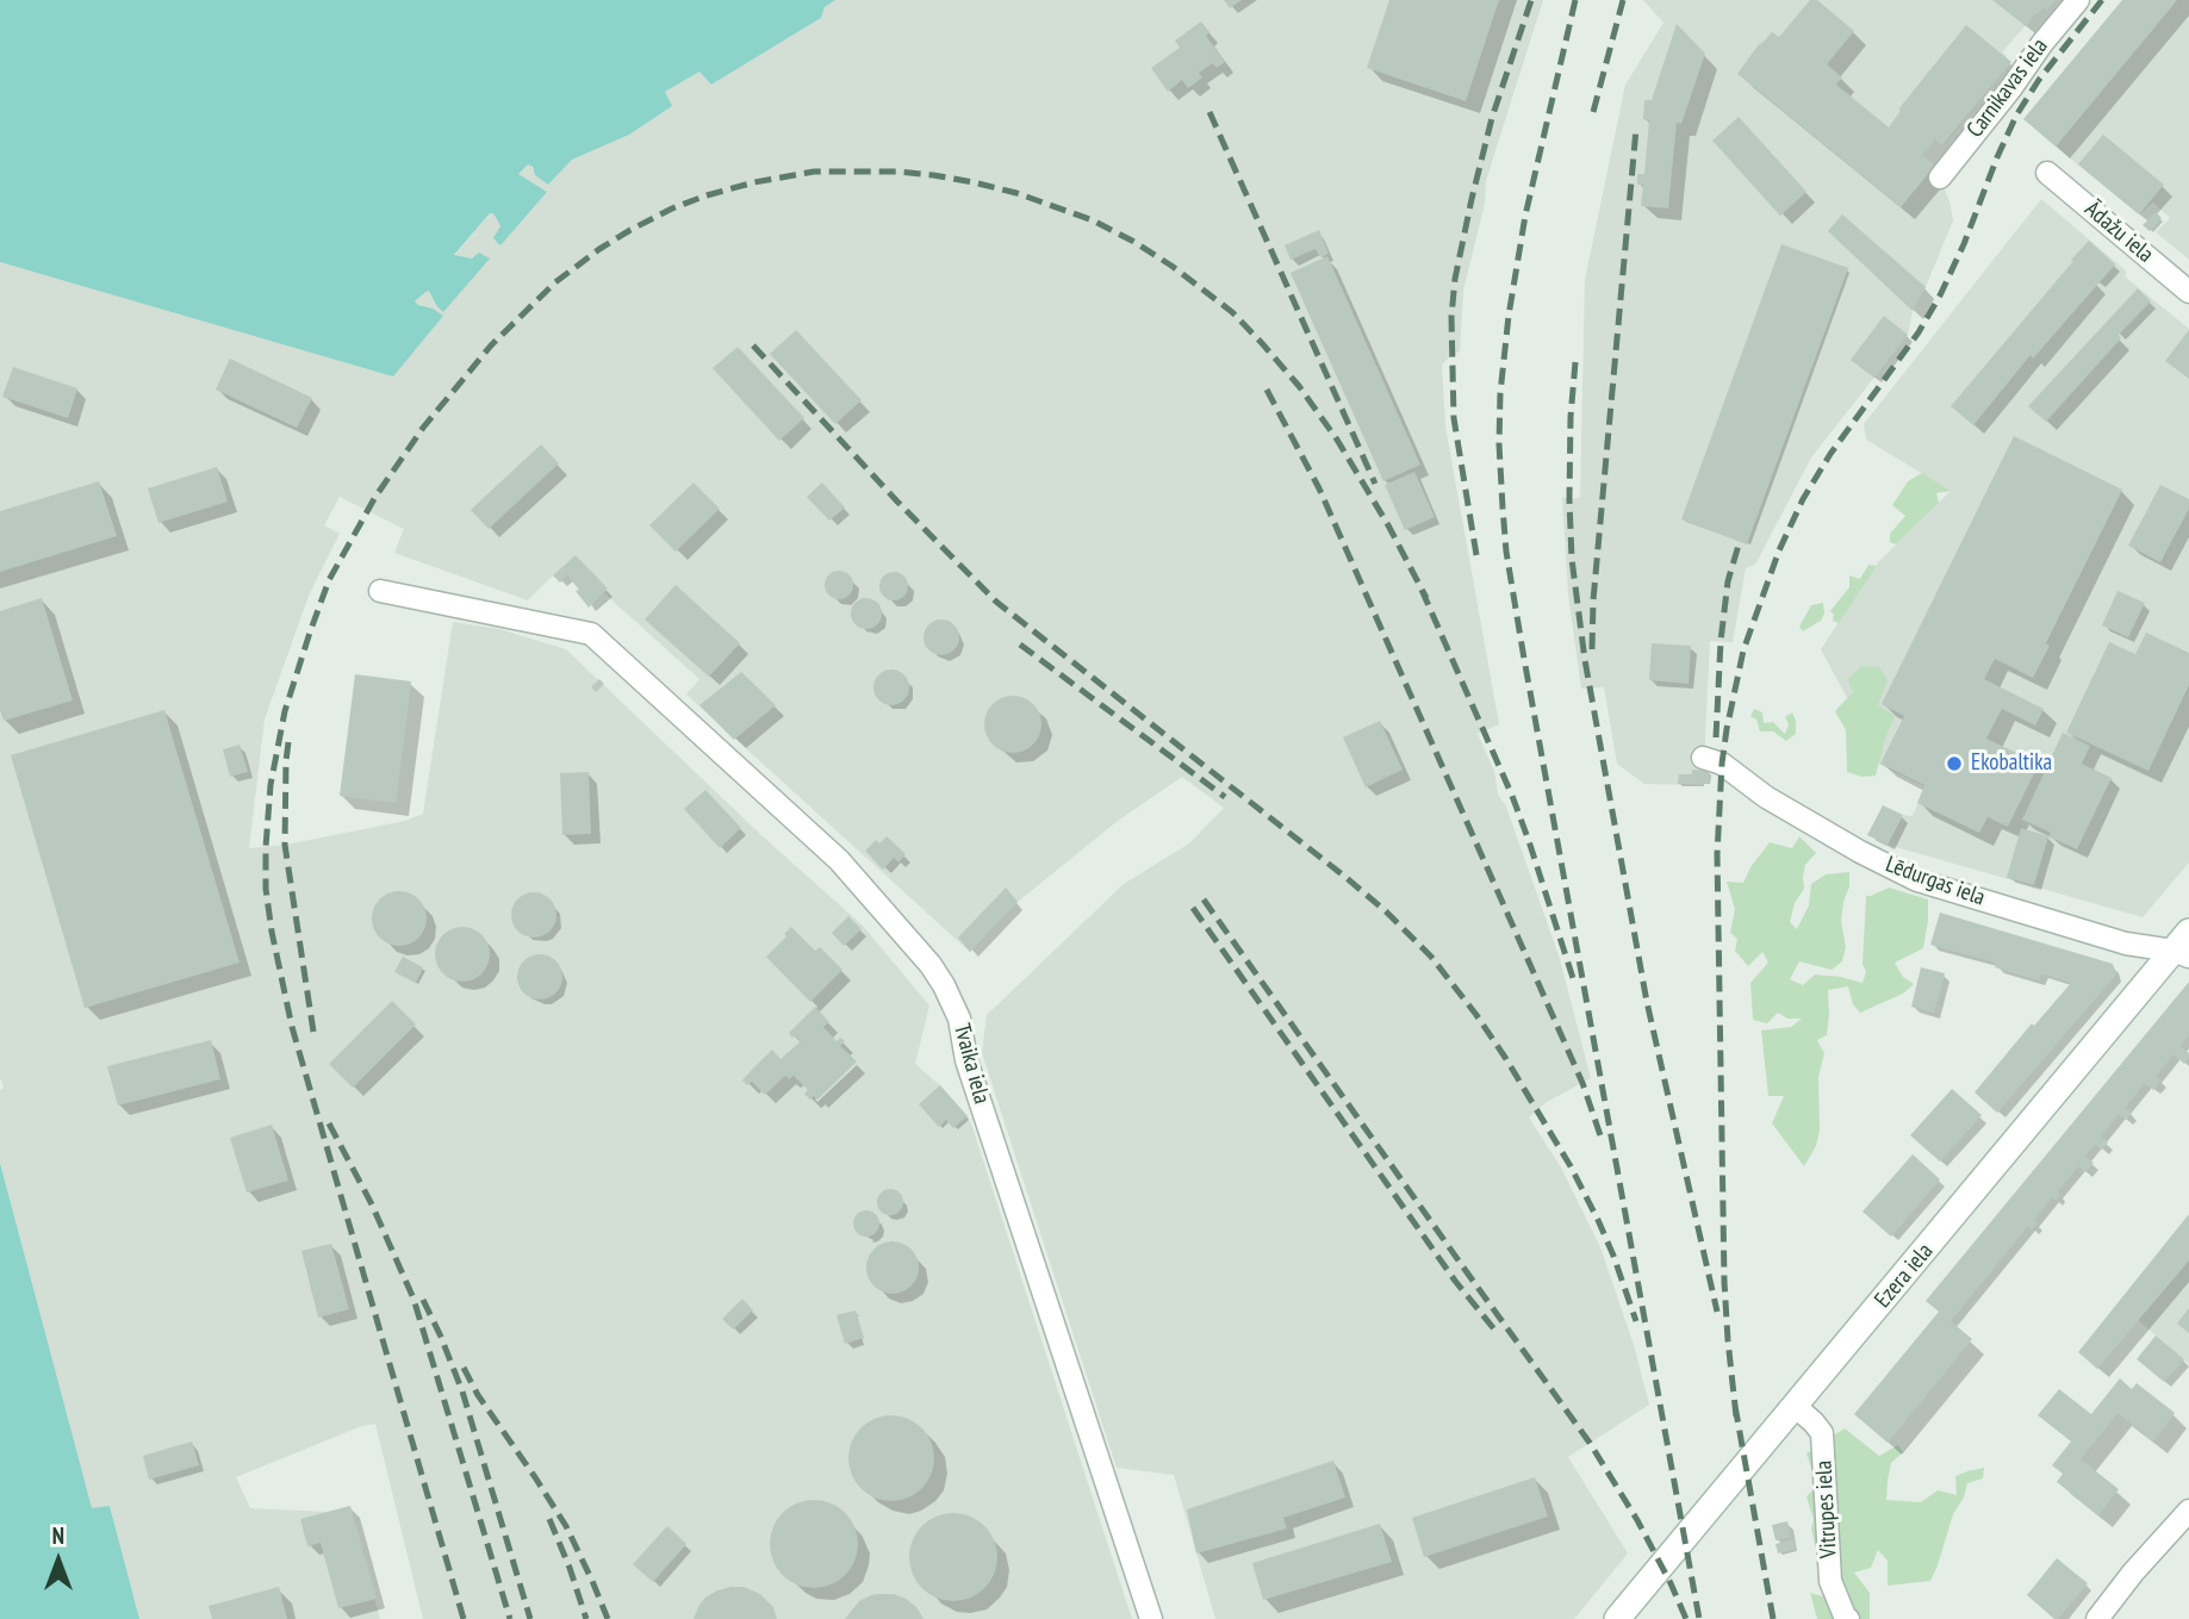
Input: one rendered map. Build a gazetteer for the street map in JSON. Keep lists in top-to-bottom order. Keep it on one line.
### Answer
{"streets":{"street":["Carnikavas iela","Ādažu iela","Lēdurgas iela","Tvaika iela","Ezera iela","Vitrupes iela"]},"crossings":[["Lēdurgas iela","Ezera iela"],["Ezera iela","Vitrupes iela"]],"places":["Ekobaltika"],"north":"top"}
